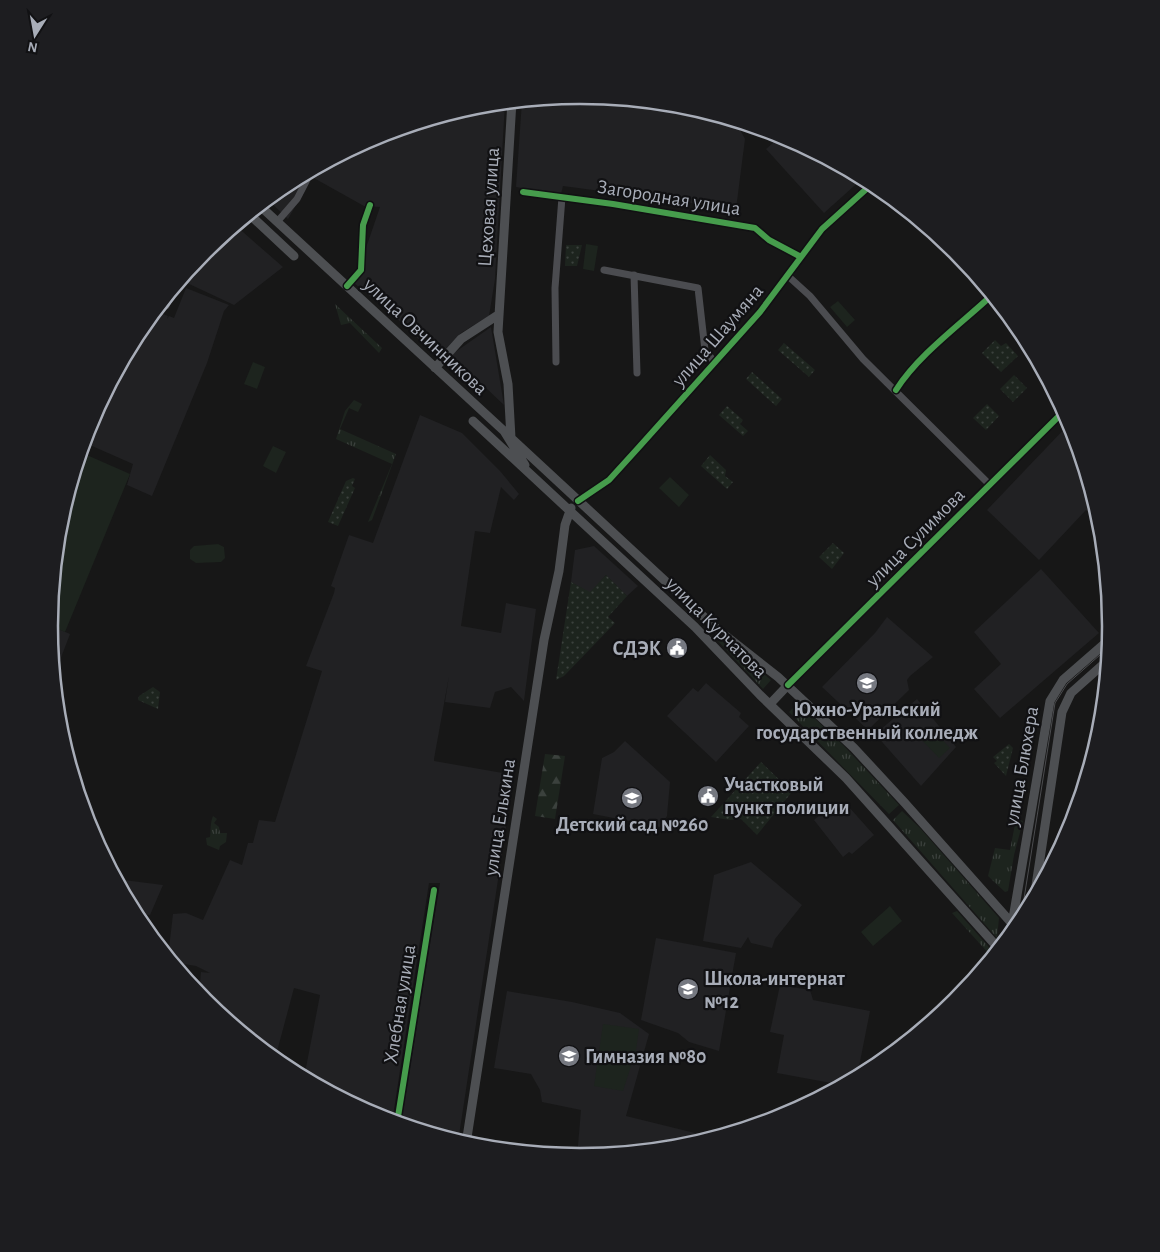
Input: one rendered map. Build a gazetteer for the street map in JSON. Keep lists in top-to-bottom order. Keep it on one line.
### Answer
{"streets":{"main road":["Цеховая улица","улица Овчинникова","улица Курчатова","улица Блюхера","улица Елькина"],"street":["Загородная улица","улица Шаумяна","улица Сулимова","Хлебная улица"]},"crossings":[["Загородная улица","улица Шаумяна"],["Цеховая улица","улица Овчинникова"],["улица Шаумяна","улица Овчинникова"],["улица Шаумяна","улица Курчатова"],["улица Овчинникова","улица Курчатова"],["улица Овчинникова","улица Елькина"],["улица Сулимова","улица Курчатова"],["улица Курчатова","улица Елькина"]],"places":{"public building":["СДЭК","Участковый пункт полиции"],"school or university":["Южно-Уральский государственный колледж","Детский сад №260","Школа-интернат №12","Гимназия №80"]},"north":"bottom"}
